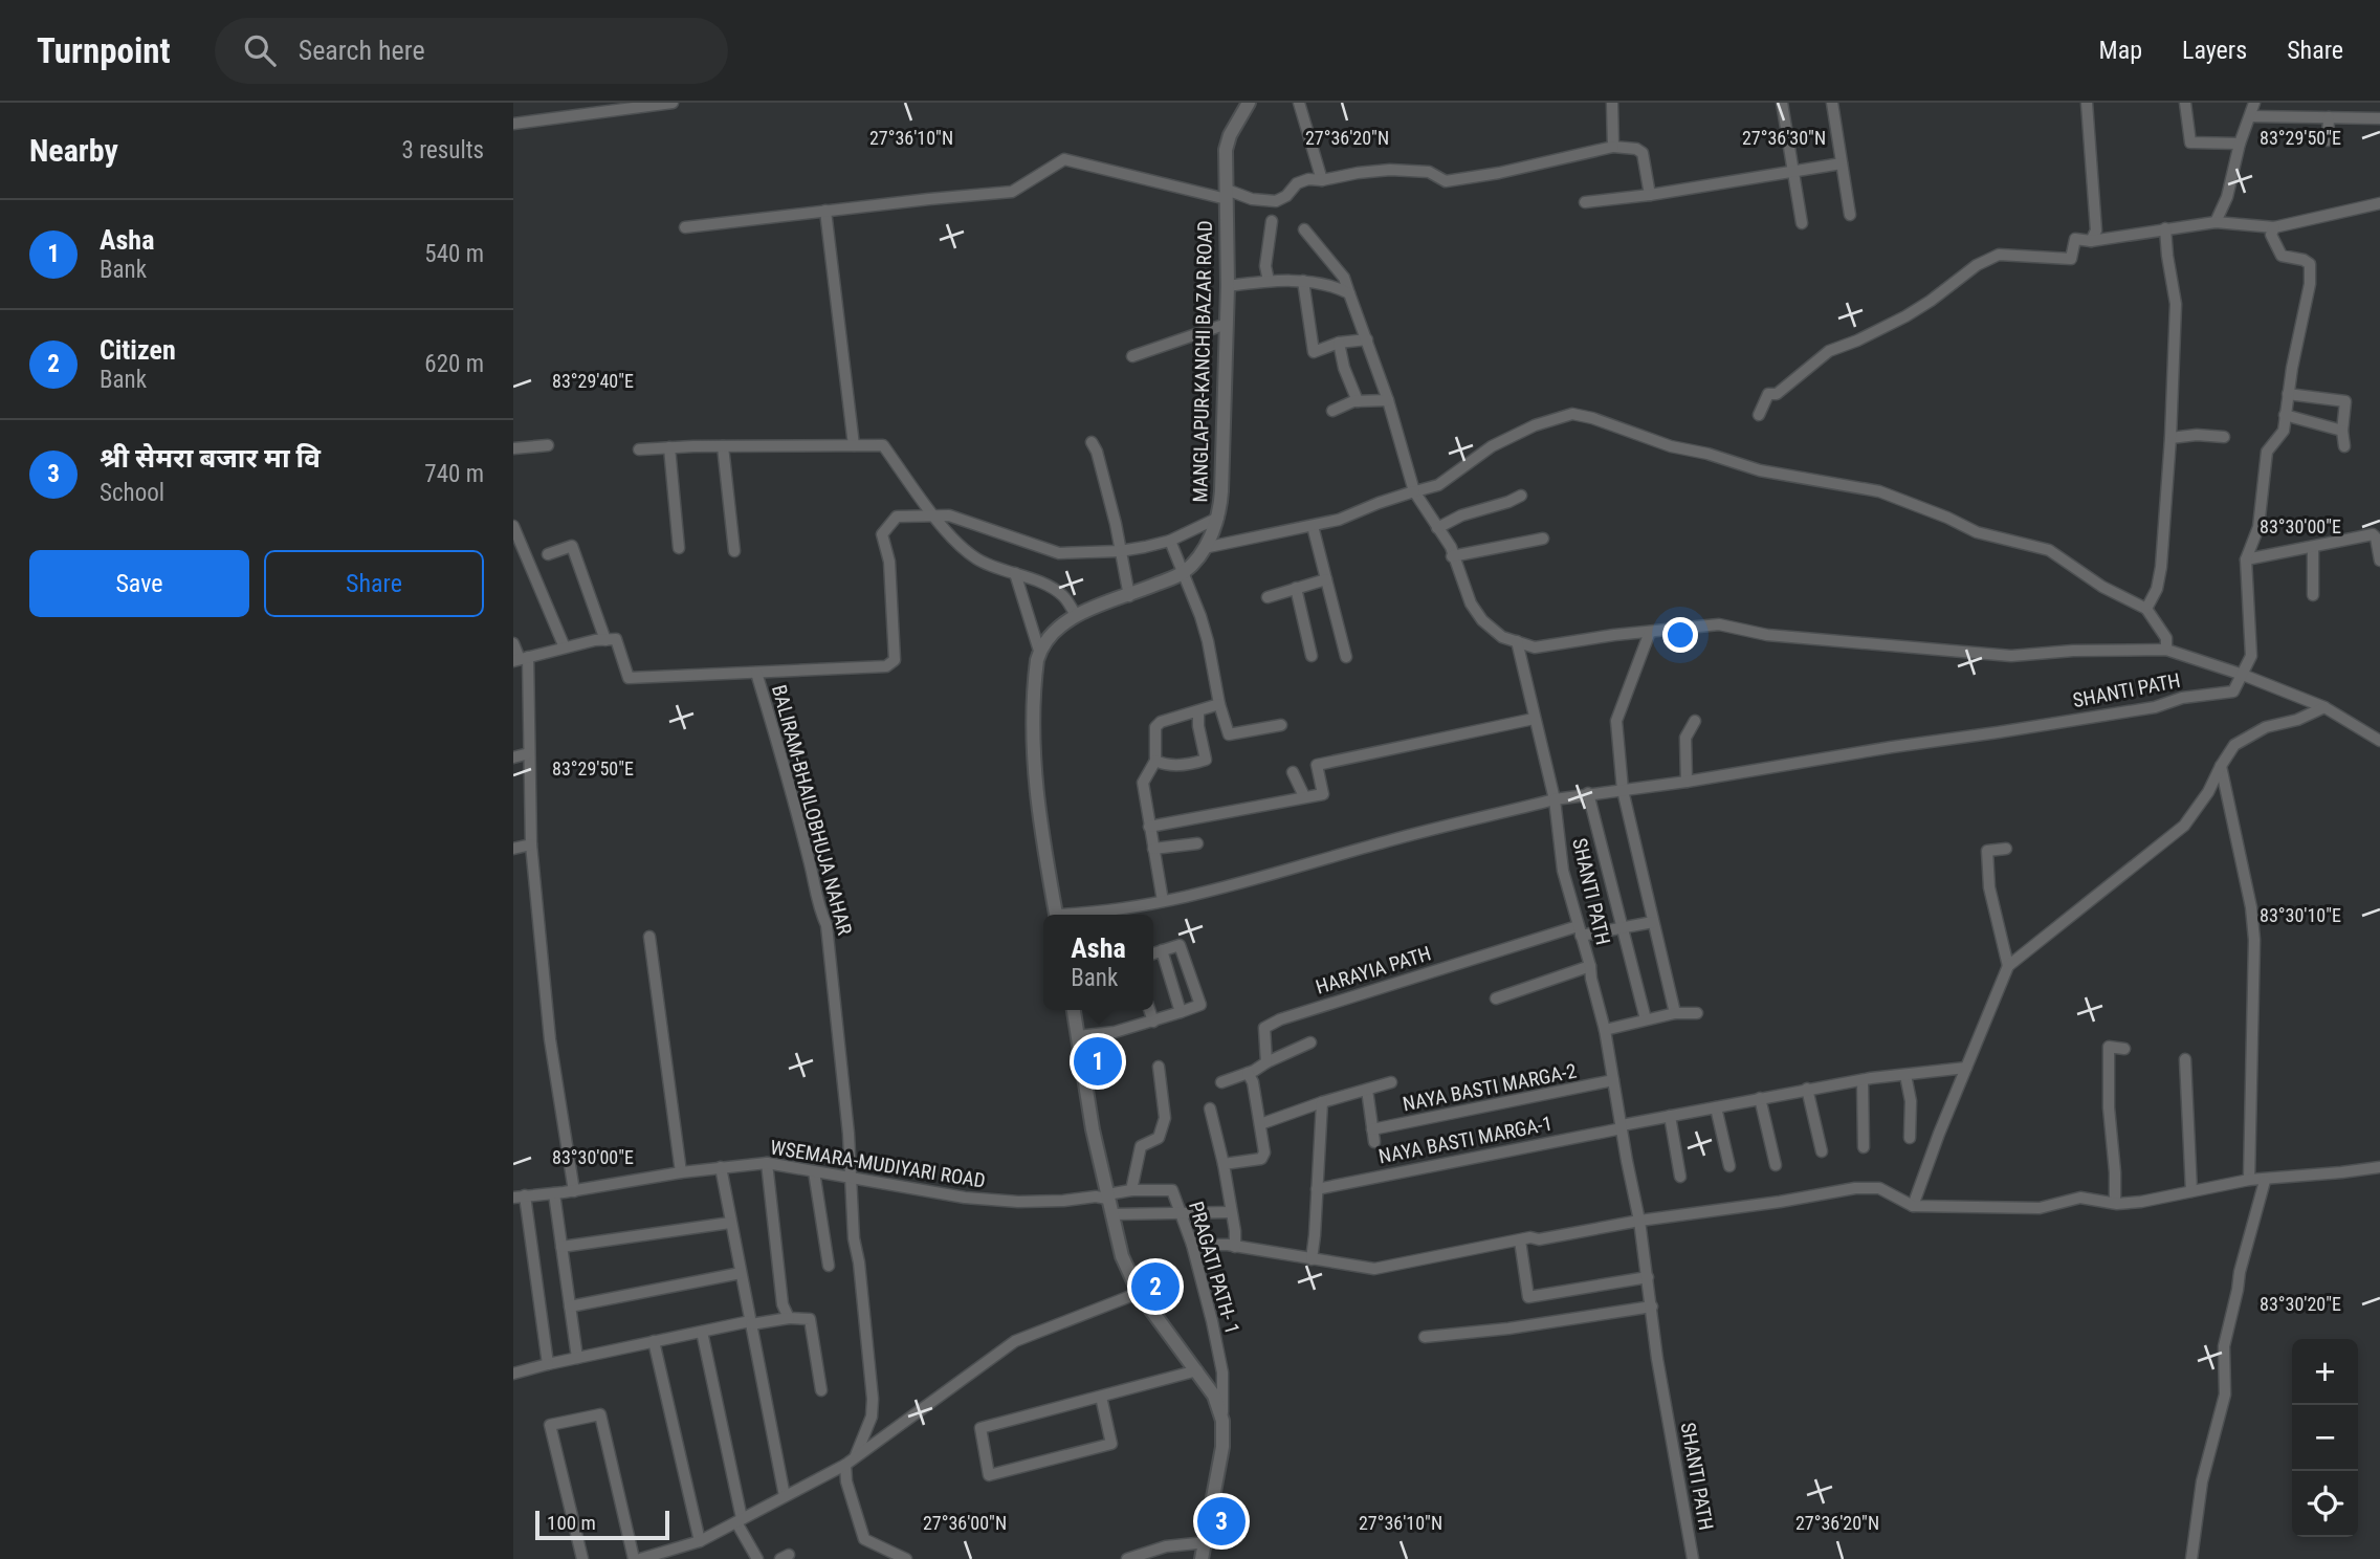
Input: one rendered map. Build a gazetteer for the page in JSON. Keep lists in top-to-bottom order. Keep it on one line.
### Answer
{"streets":{"street":["MANGLAPUR-KANCHI BAZAR ROAD","SHANTI PATH","BALIRAM-BHAILOBHUJA NAHAR","HARAYIA PATH","NAYA BASTI MARGA-2","NAYA BASTI MARGA-1","WSEMARA-MUDIYARI ROAD","PRAGATI PATH- 1"]},"crossings":[["SHANTI PATH","HARAYIA PATH"],["SHANTI PATH","NAYA BASTI MARGA-2"],["SHANTI PATH","NAYA BASTI MARGA-1"],["BALIRAM-BHAILOBHUJA NAHAR","WSEMARA-MUDIYARI ROAD"],["WSEMARA-MUDIYARI ROAD","PRAGATI PATH- 1"]],"scale_bar":"100 m","page":{"header":"Turnpoint","search":"Search here","nav":["Map","Layers","Share"],"heading":["Nearby","3 results"],"list":[{"mark":"1","name":"Asha","note":"Bank","value":"540 m"},{"mark":"2","name":"Citizen","note":"Bank","value":"620 m"},{"mark":"3","name":"श्री सेमरा बजार मा वि","note":"School","value":"740 m"}],"buttons":["Save","Share"],"popup":["Asha","Bank"],"pins":["1","2","3"],"map_buttons":["+","−"],"scale":"100 m"},"coordinates":["27°36'10\"N","27°36'20\"N","27°36'30\"N","83°29'50\"E","83°29'40\"E","83°30'00\"E","83°30'10\"E","83°30'20\"E","27°36'00\"N"]}
